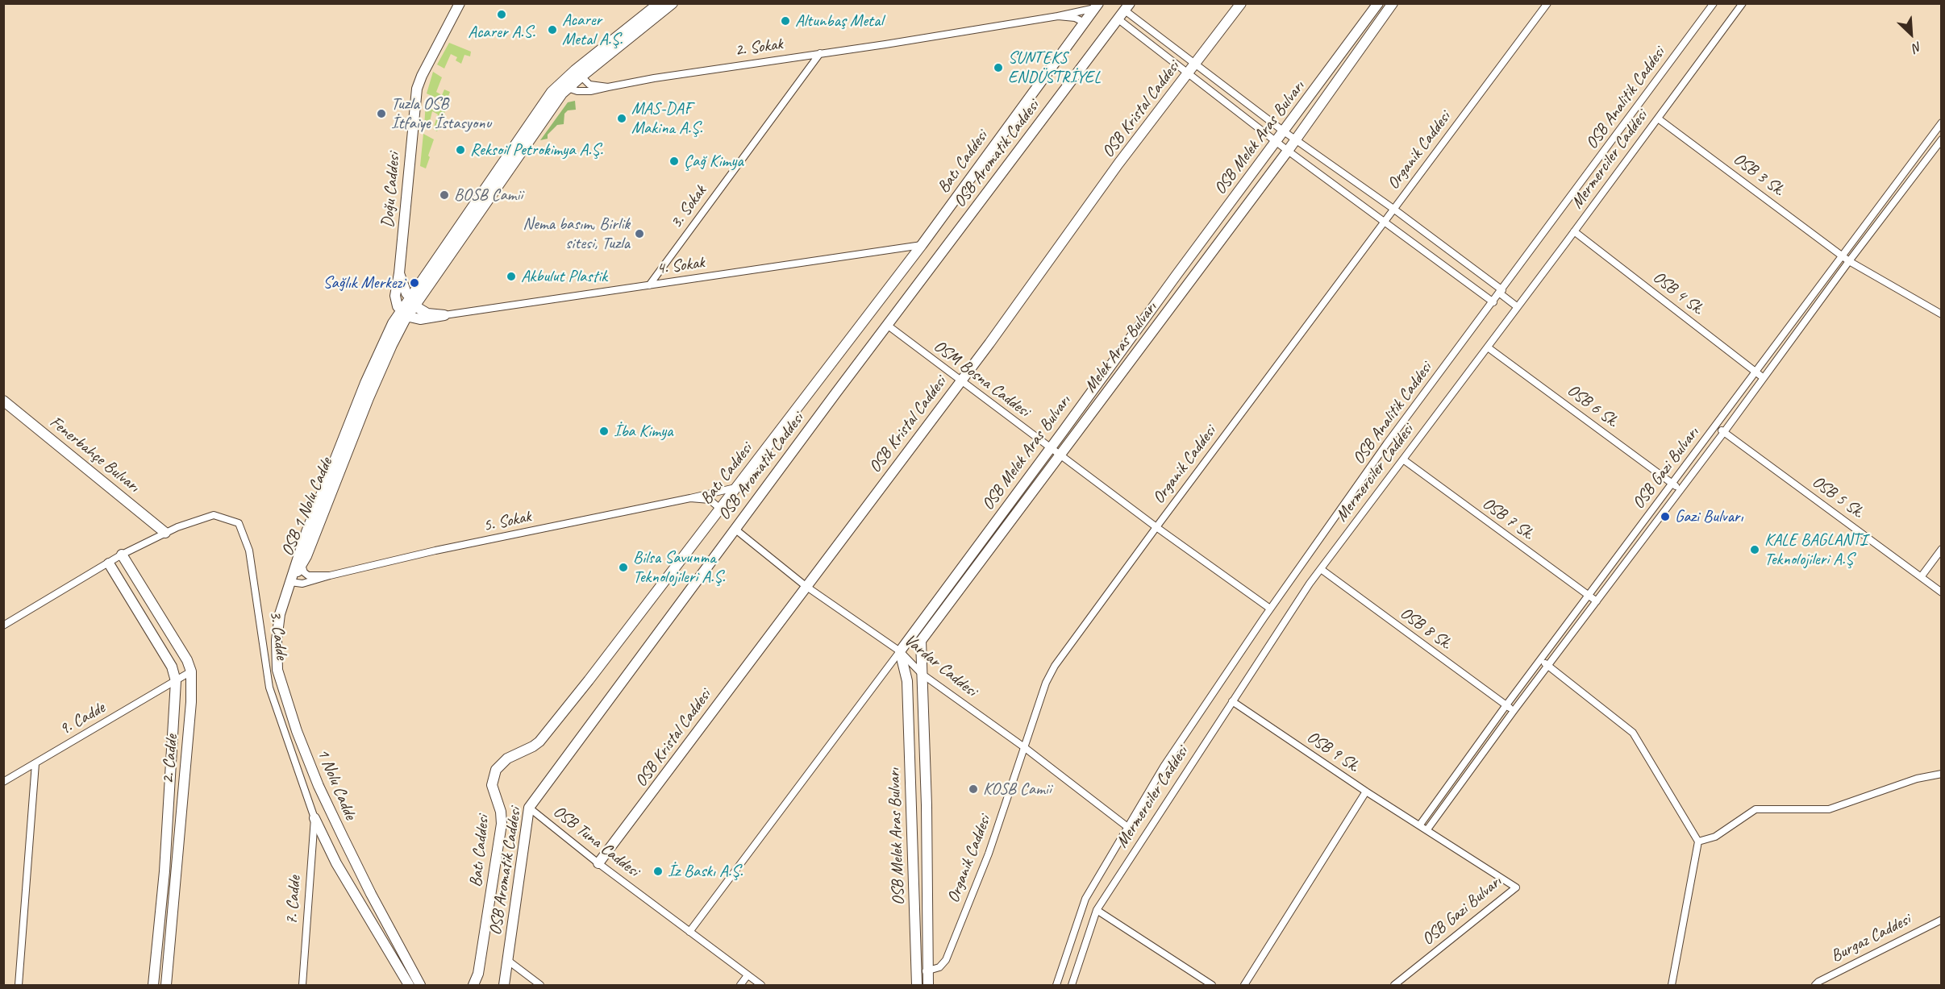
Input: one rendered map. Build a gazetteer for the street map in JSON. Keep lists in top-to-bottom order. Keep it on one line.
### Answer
{"streets":{"street":["2. Sokak","OSB Analitik Caddesi","OSB Kristal Caddesi","OSB Melek Aras Bulvarı","Organik Caddesi","OSB Aromatik Caddesi","Mermerciler Caddesi","Batı Caddesi","OSB 3 Sk.","Doğu Caddesi","3. Sokak","4. Sokak","OSB 4 Sk.","Melek Aras Bulvarı","OSM Bosna Caddesi","OSB 6 Sk.","Fenerbahçe Bulvarı","OSB Gazi Bulvarı","OSB 5 Sk.","OSB 1 Nolu Cadde","OSB 7 Sk.","5. Sokak","OSB 8 Sk.","3. Cadde","Vardar Caddesi","9. Cadde","OSB 9 Sk.","2. Cadde","1 Nolu Cadde","OSB Tuna Caddesi","7. Cadde","Burgaz Caddesi"]},"crossings":[["2. Sokak","Batı Caddesi"],["2. Sokak","3. Sokak"],["2. Sokak","OSB 1 Nolu Cadde"],["OSB Analitik Caddesi","OSM Bosna Caddesi"],["OSB Analitik Caddesi","Vardar Caddesi"],["OSB Kristal Caddesi","OSM Bosna Caddesi"],["OSB Kristal Caddesi","Vardar Caddesi"],["OSB Kristal Caddesi","OSB Tuna Caddesi"],["OSB Melek Aras Bulvarı","OSM Bosna Caddesi"],["OSB Melek Aras Bulvarı","Vardar Caddesi"],["Organik Caddesi","Melek Aras Bulvarı"],["Organik Caddesi","OSM Bosna Caddesi"],["Organik Caddesi","Vardar Caddesi"],["OSB Aromatik Caddesi","OSM Bosna Caddesi"],["OSB Aromatik Caddesi","Vardar Caddesi"],["OSB Aromatik Caddesi","OSB Tuna Caddesi"],["Mermerciler Caddesi","OSB 3 Sk."],["Mermerciler Caddesi","OSB 4 Sk."],["Mermerciler Caddesi","OSB 6 Sk."],["Mermerciler Caddesi","OSB 7 Sk."],["Mermerciler Caddesi","OSB 8 Sk."],["Mermerciler Caddesi","OSB 9 Sk."],["Batı Caddesi","4. Sokak"],["Batı Caddesi","5. Sokak"],["OSB 3 Sk.","OSB Gazi Bulvarı"],["Doğu Caddesi","OSB 1 Nolu Cadde"],["3. Sokak","4. Sokak"],["OSB 4 Sk.","OSB Gazi Bulvarı"],["Melek Aras Bulvarı","OSM Bosna Caddesi"],["Melek Aras Bulvarı","Vardar Caddesi"],["OSB 6 Sk.","OSB Gazi Bulvarı"],["Fenerbahçe Bulvarı","3. Cadde"],["OSB Gazi Bulvarı","OSB 5 Sk."],["OSB Gazi Bulvarı","OSB 7 Sk."],["OSB Gazi Bulvarı","OSB 8 Sk."],["OSB Gazi Bulvarı","OSB 9 Sk."],["OSB 1 Nolu Cadde","5. Sokak"],["OSB 1 Nolu Cadde","1 Nolu Cadde"],["5. Sokak","1 Nolu Cadde"],["3. Cadde","2. Cadde"],["3. Cadde","7. Cadde"],["9. Cadde","2. Cadde"]],"places":["Acarer A.S.","Altunbaş Metal","Acarer Metal A.Ş.","SUNTEKS ENDÜSTRİYEL","Tuzla OSB İtfaiye İstasyonu","MAS-DAF Makina A.Ş.","Reksoil Petrokimya A.Ş.","Çağ Kimya","BOSB Camii","Nema basım, Birlik sitesi, Tuzla","Akbulut Plastik","Sağlık Merkezi","İba Kimya","Gazi Bulvarı","KALE BAGLANTI Teknolojileri A.Ş","Bilsa Savunma Teknolojileri A.Ş.","KOSB Camii","İz Baskı A.Ş."],"north":"bottom right"}
